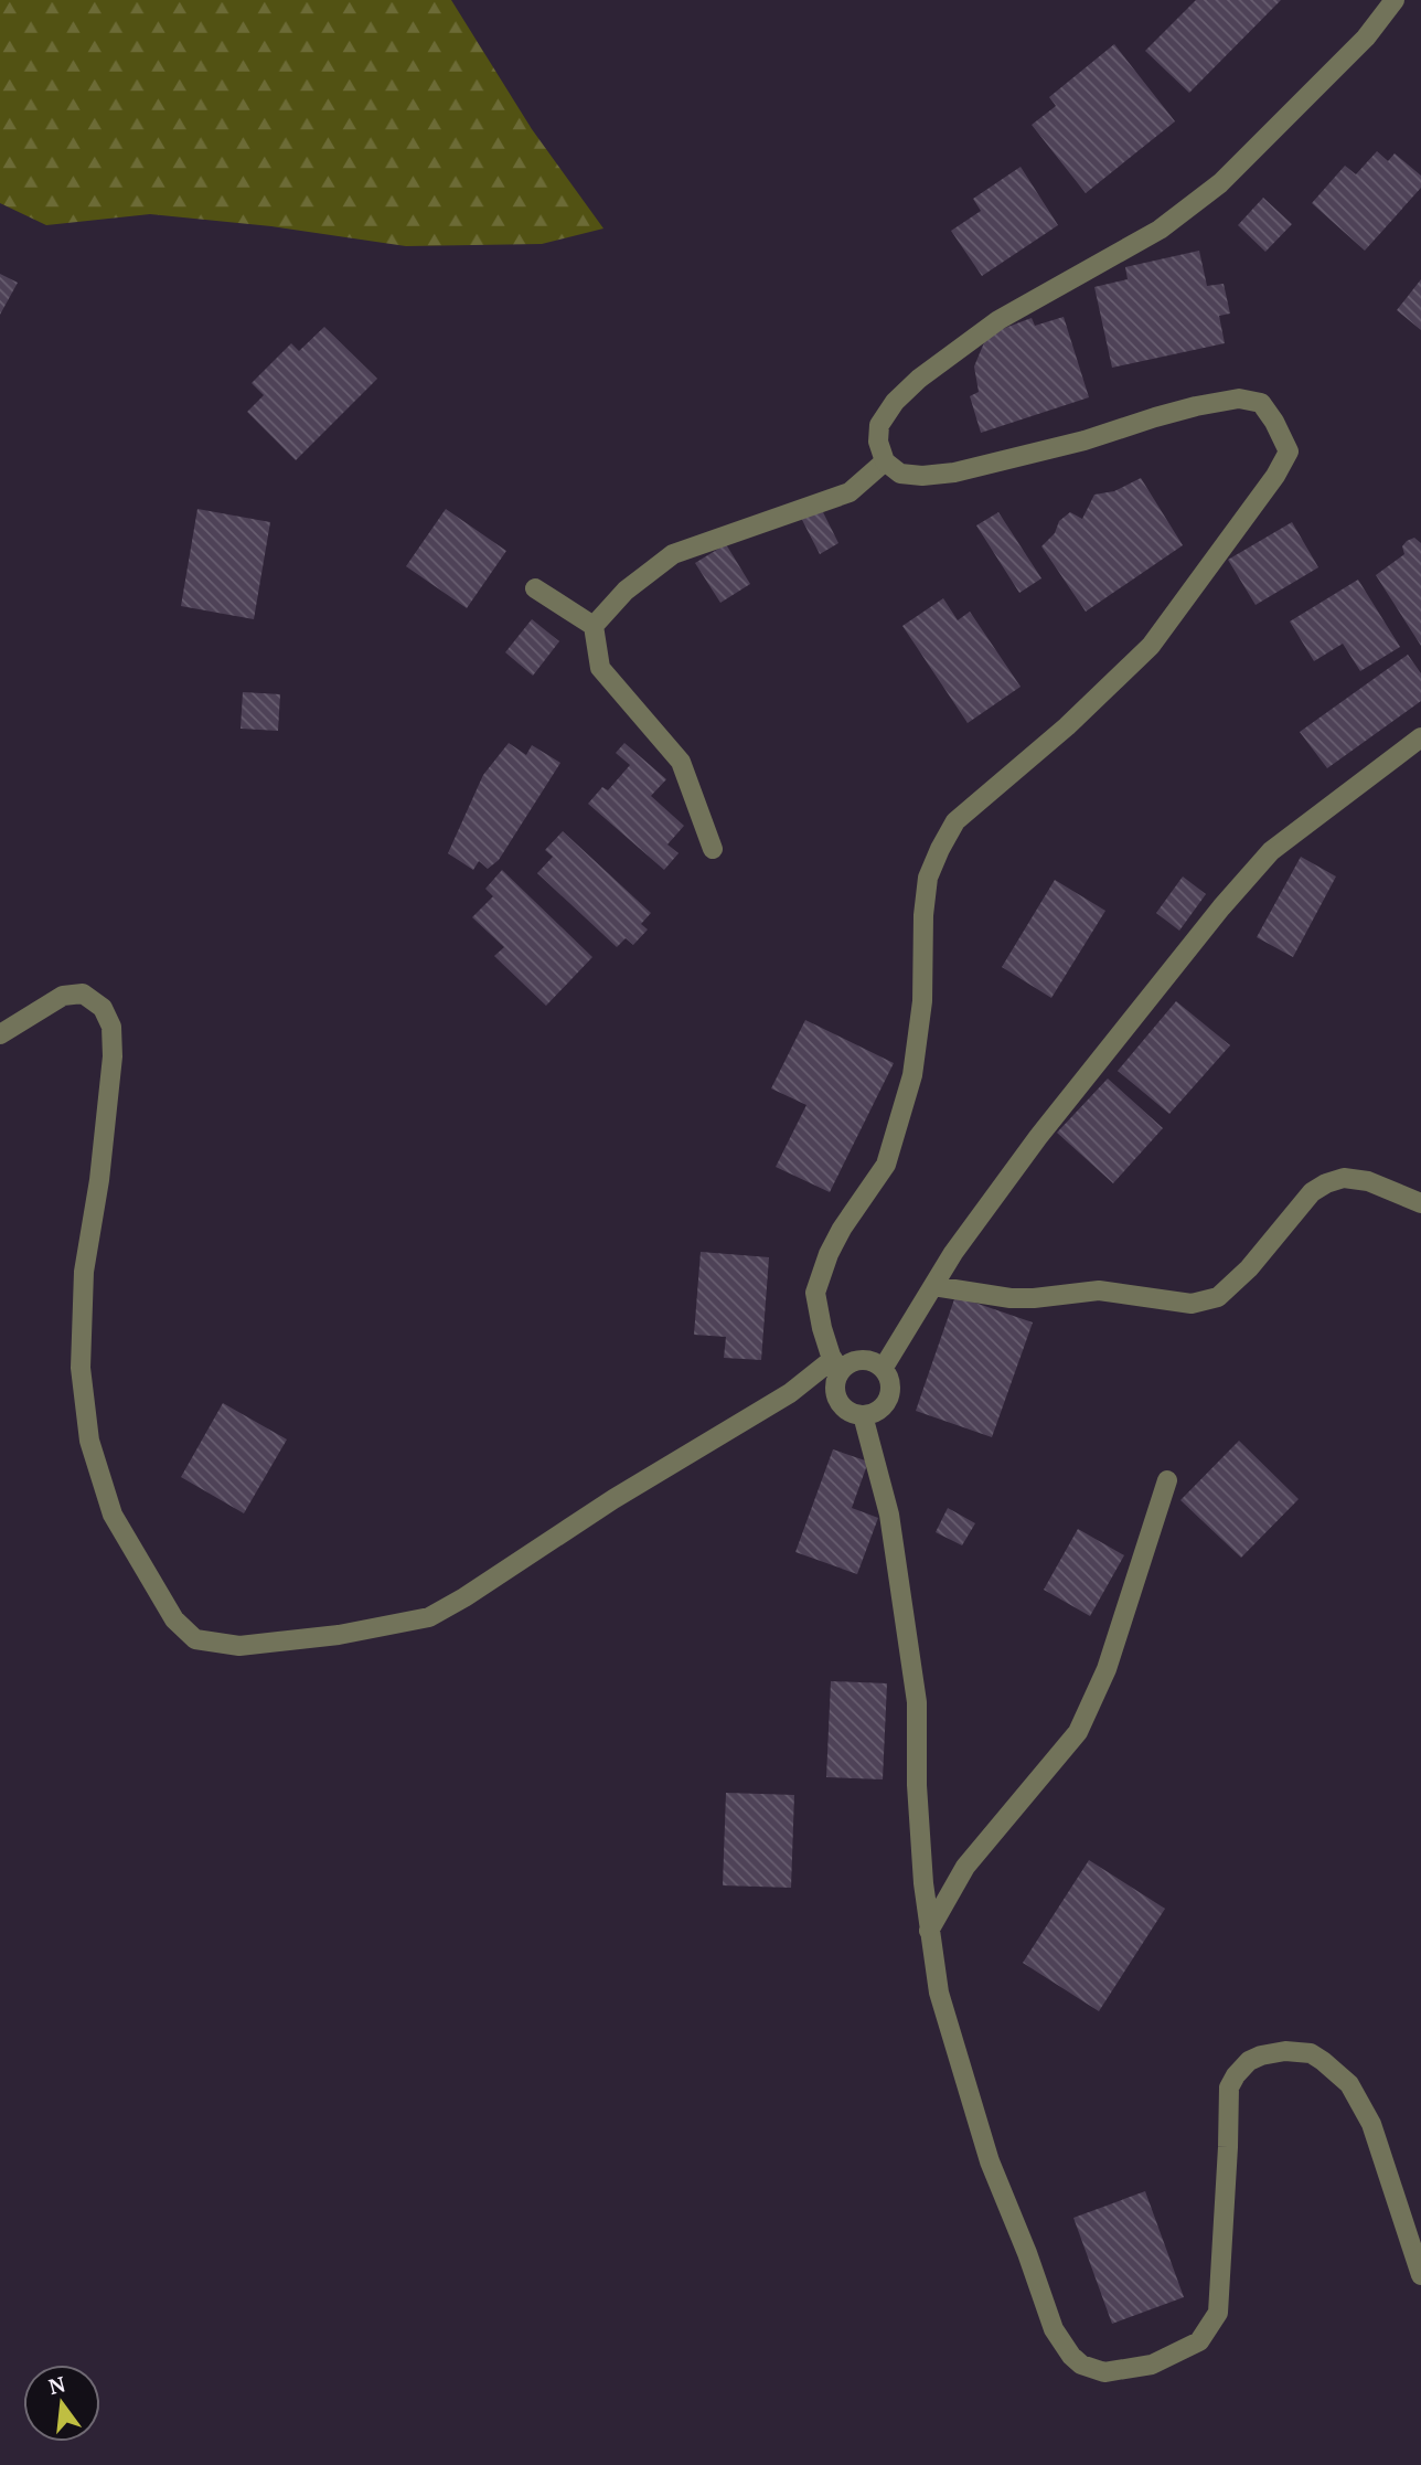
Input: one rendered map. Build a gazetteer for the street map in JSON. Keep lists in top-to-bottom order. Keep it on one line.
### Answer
{"north":"top"}
